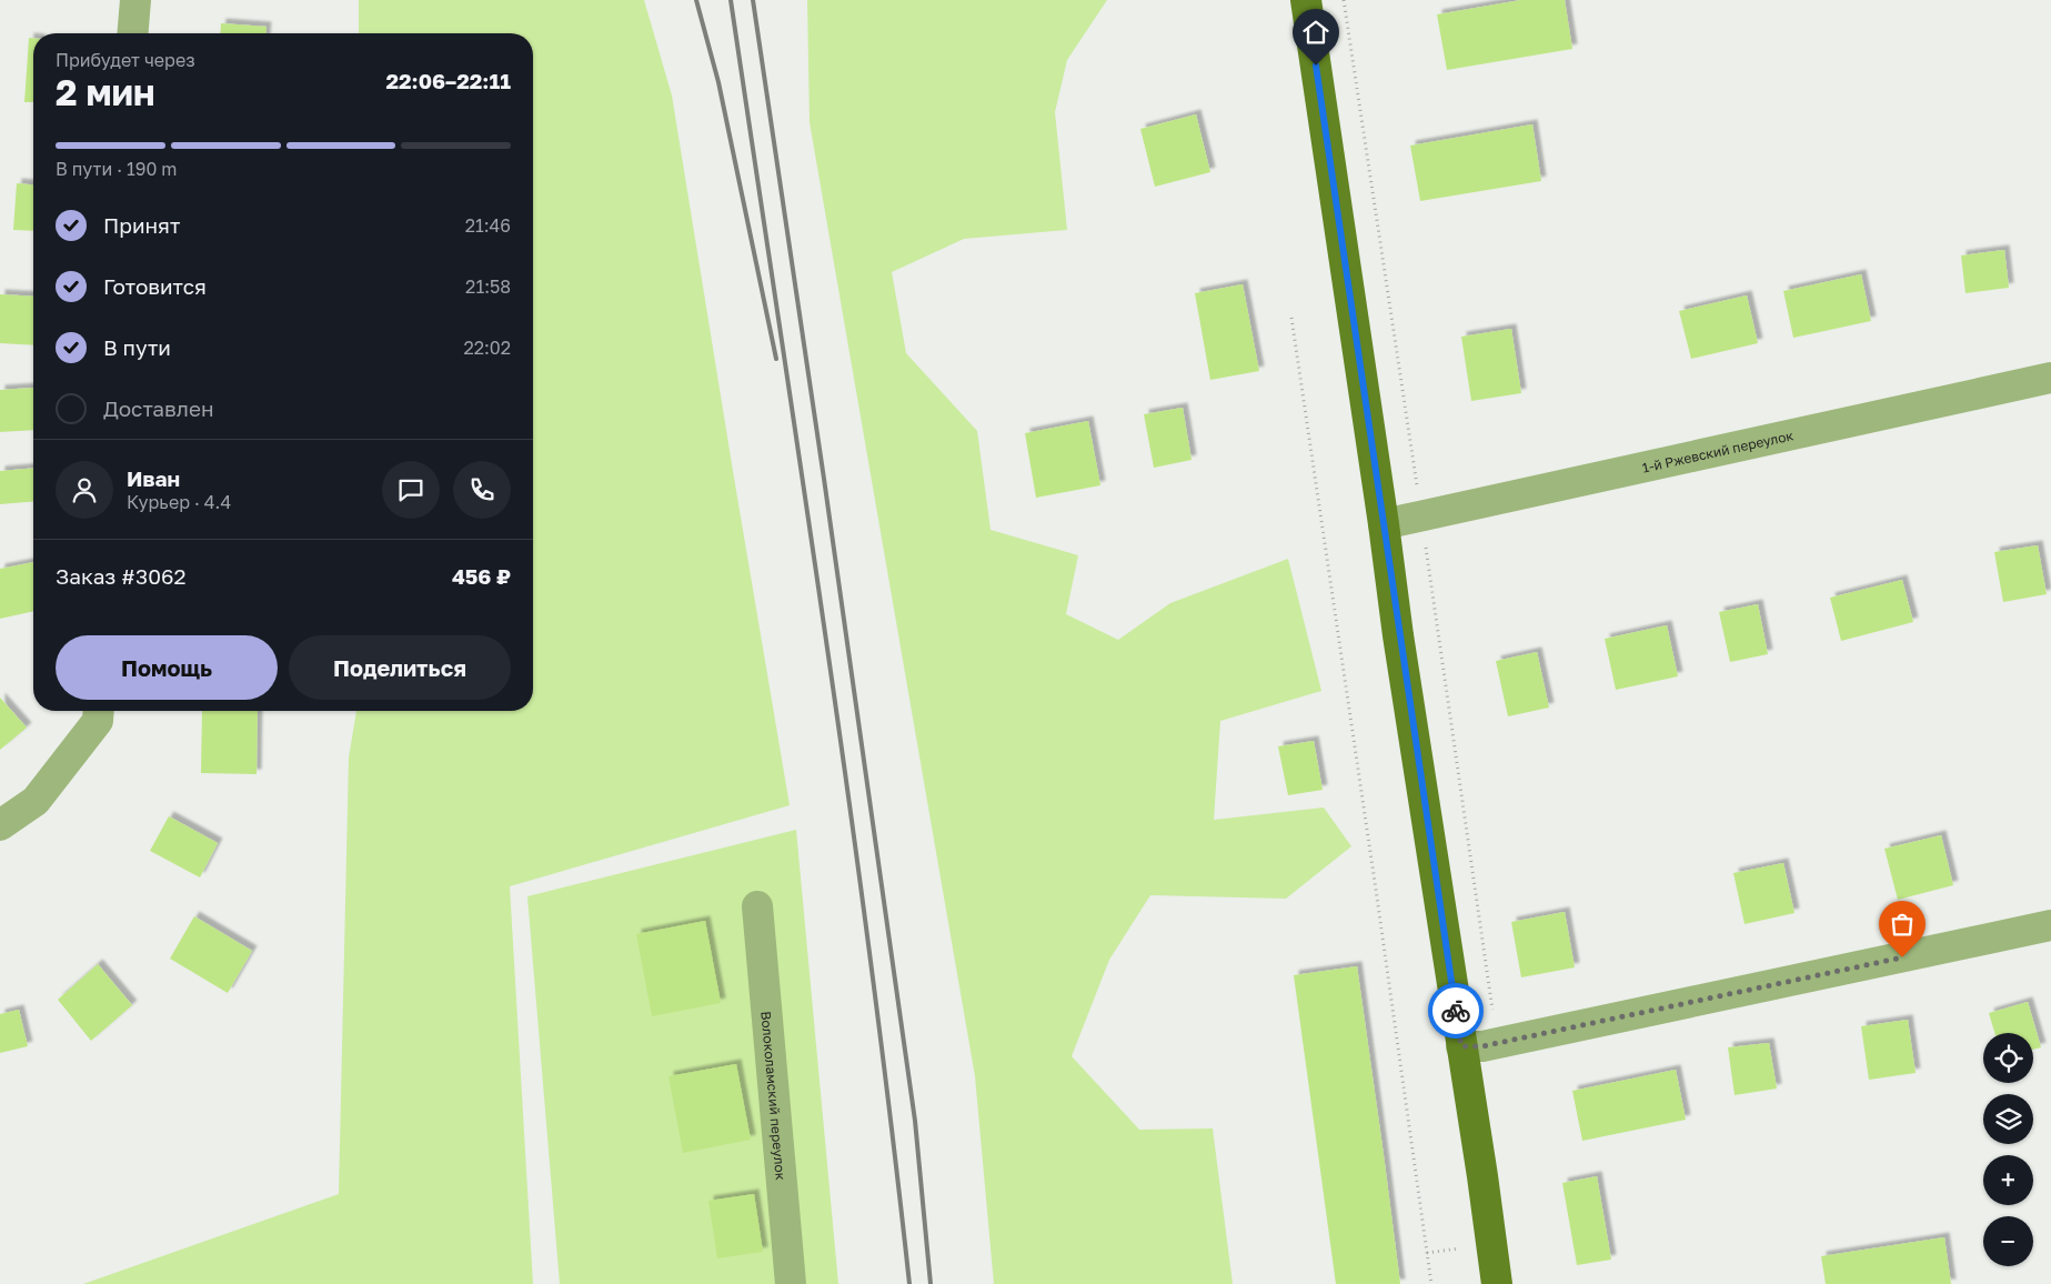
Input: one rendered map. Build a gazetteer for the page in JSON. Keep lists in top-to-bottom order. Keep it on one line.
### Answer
{"streets":{"street":["1-й Ржевский переулок","Волоколамский переулок"]},"page":{"heading":["2 мин","Прибудет через","22:06–22:11"],"panel":["Иван","Курьер · 4.4","Заказ #3062","456 ₽"],"bar":"В пути · 190 m","list":[["Принят","21:46"],["Готовится","21:58"],["В пути","22:02"],"Доставлен"],"buttons":["Помощь","Поделиться"],"map_buttons":["+","−"]}}
